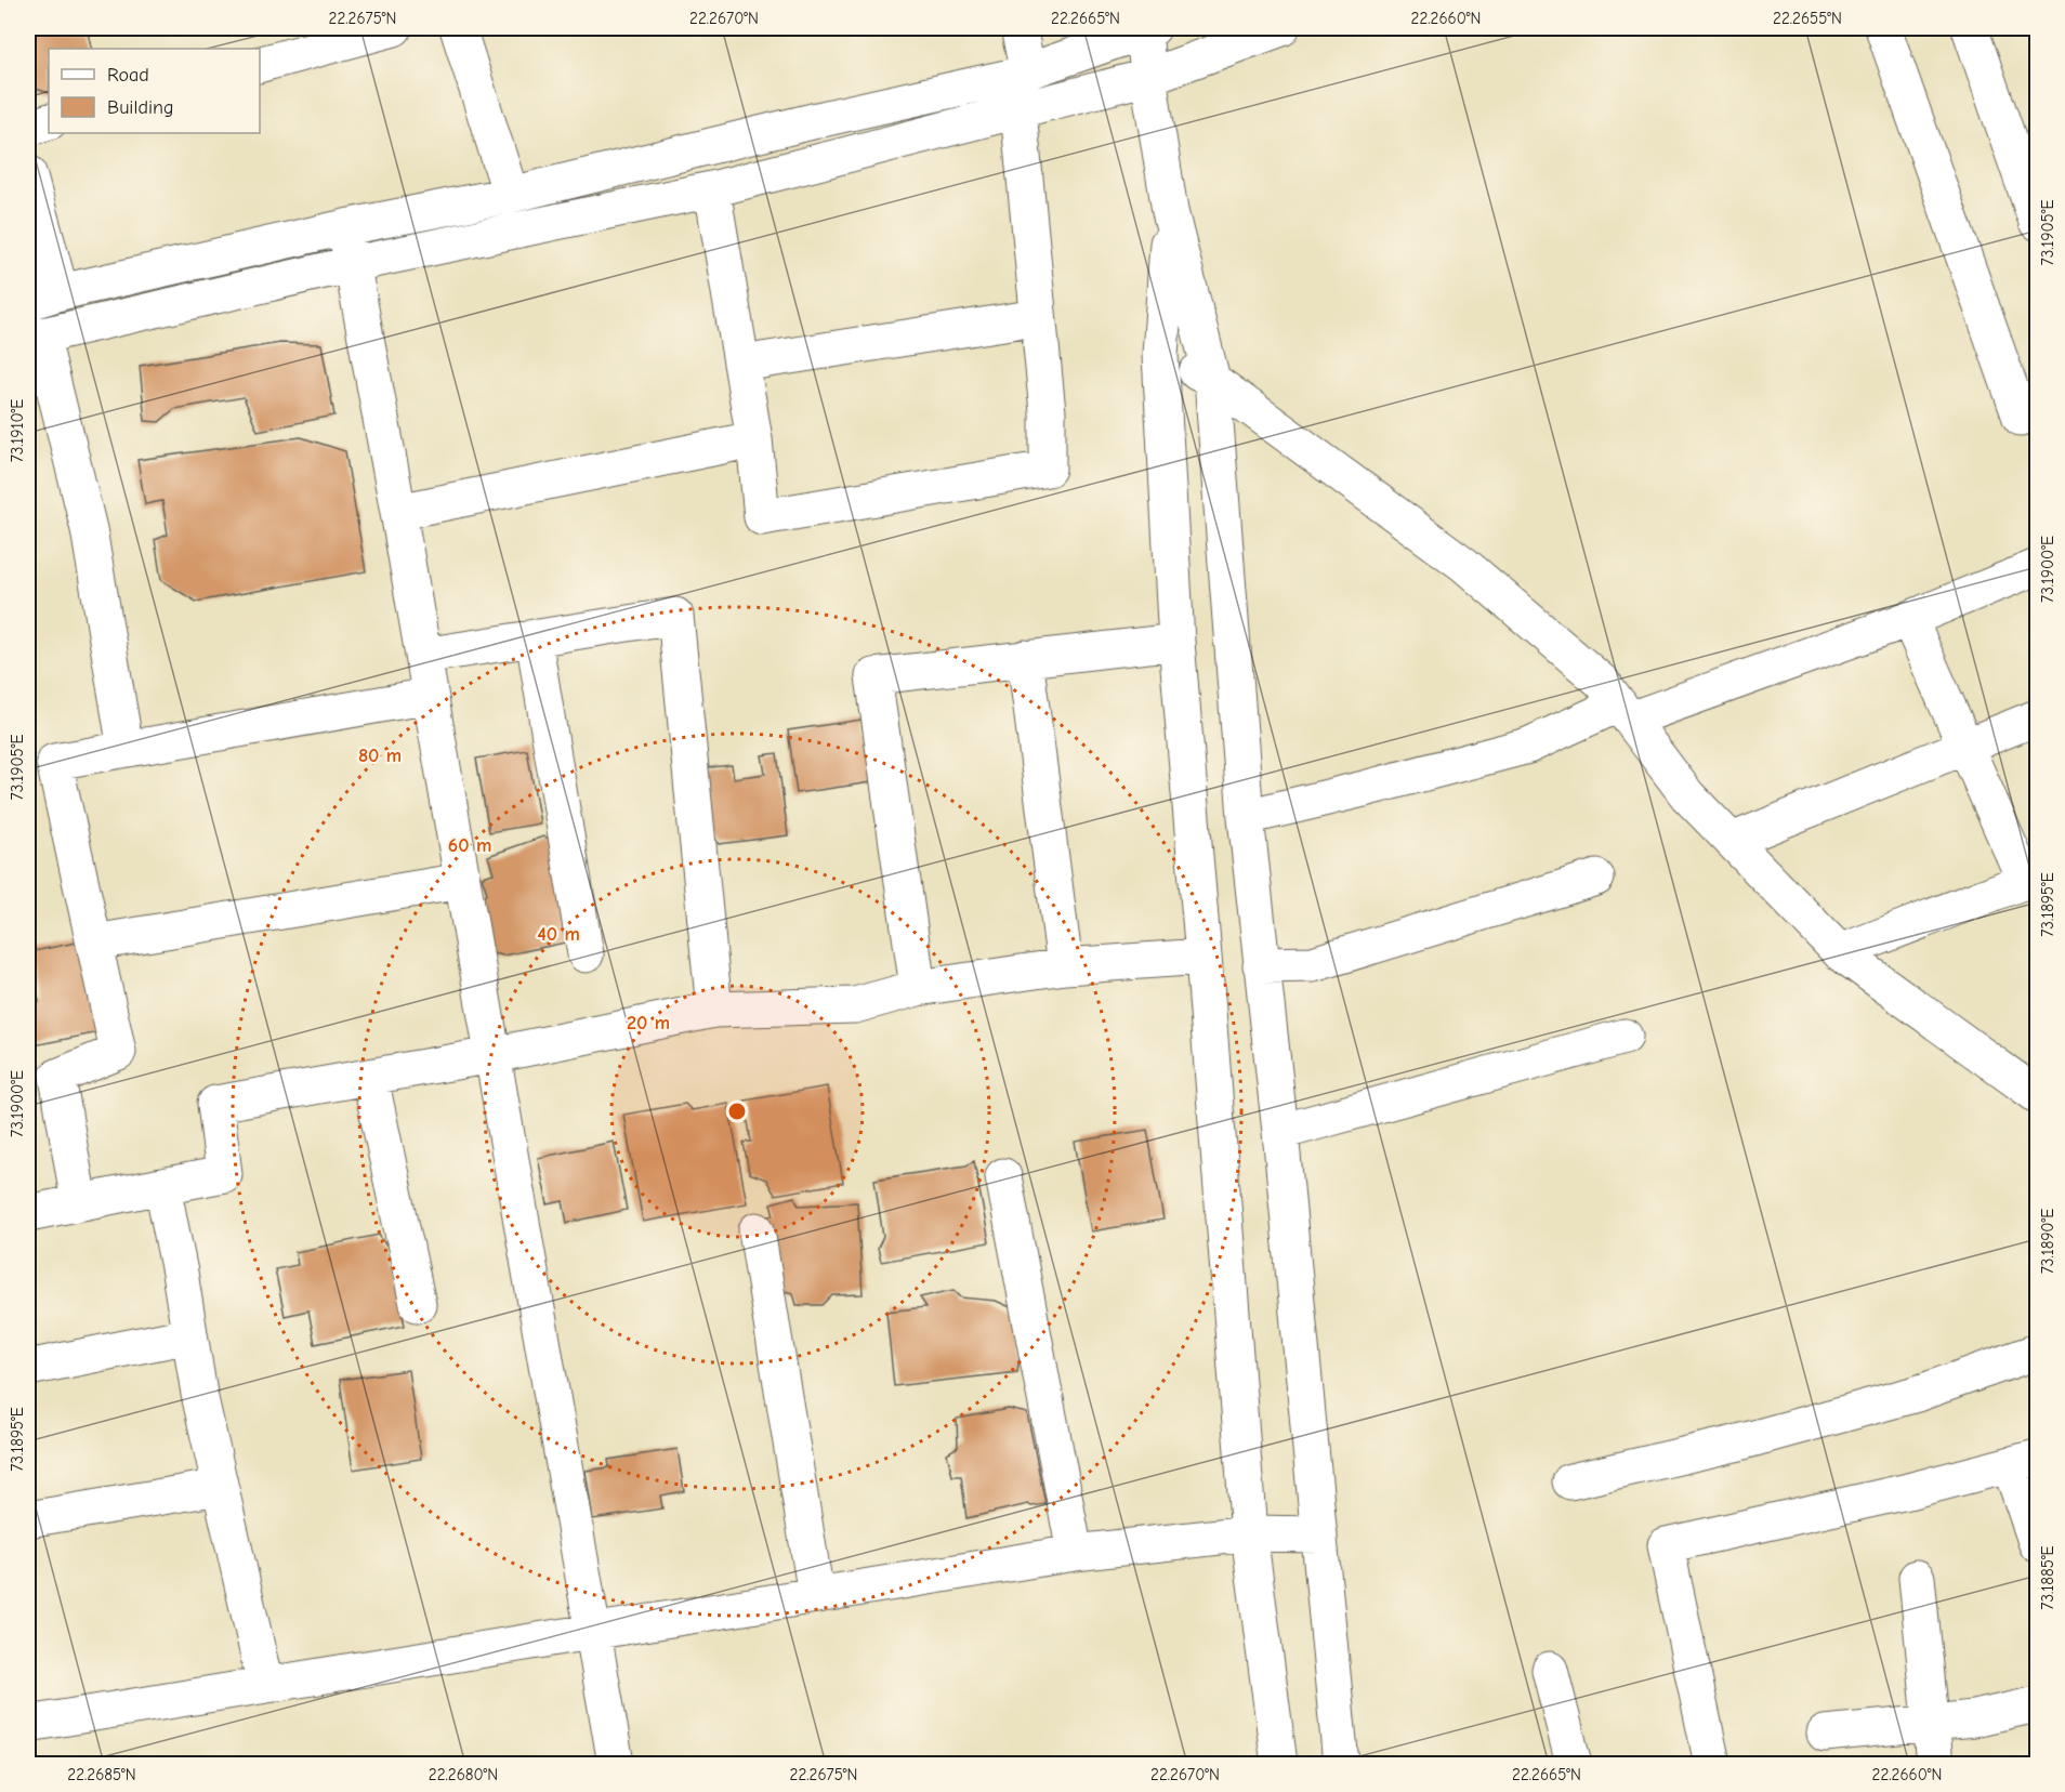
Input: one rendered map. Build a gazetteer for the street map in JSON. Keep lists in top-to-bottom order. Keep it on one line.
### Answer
{"legend":["Road","Building"],"coordinates":["22.2675°N","22.2670°N","22.2665°N","22.2660°N","22.2655°N","73.1905°E","73.1910°E","73.1900°E","73.1895°E","73.1890°E","73.1885°E","22.2685°N","22.2680°N"],"rings":["80 m","60 m","40 m","20 m"]}
